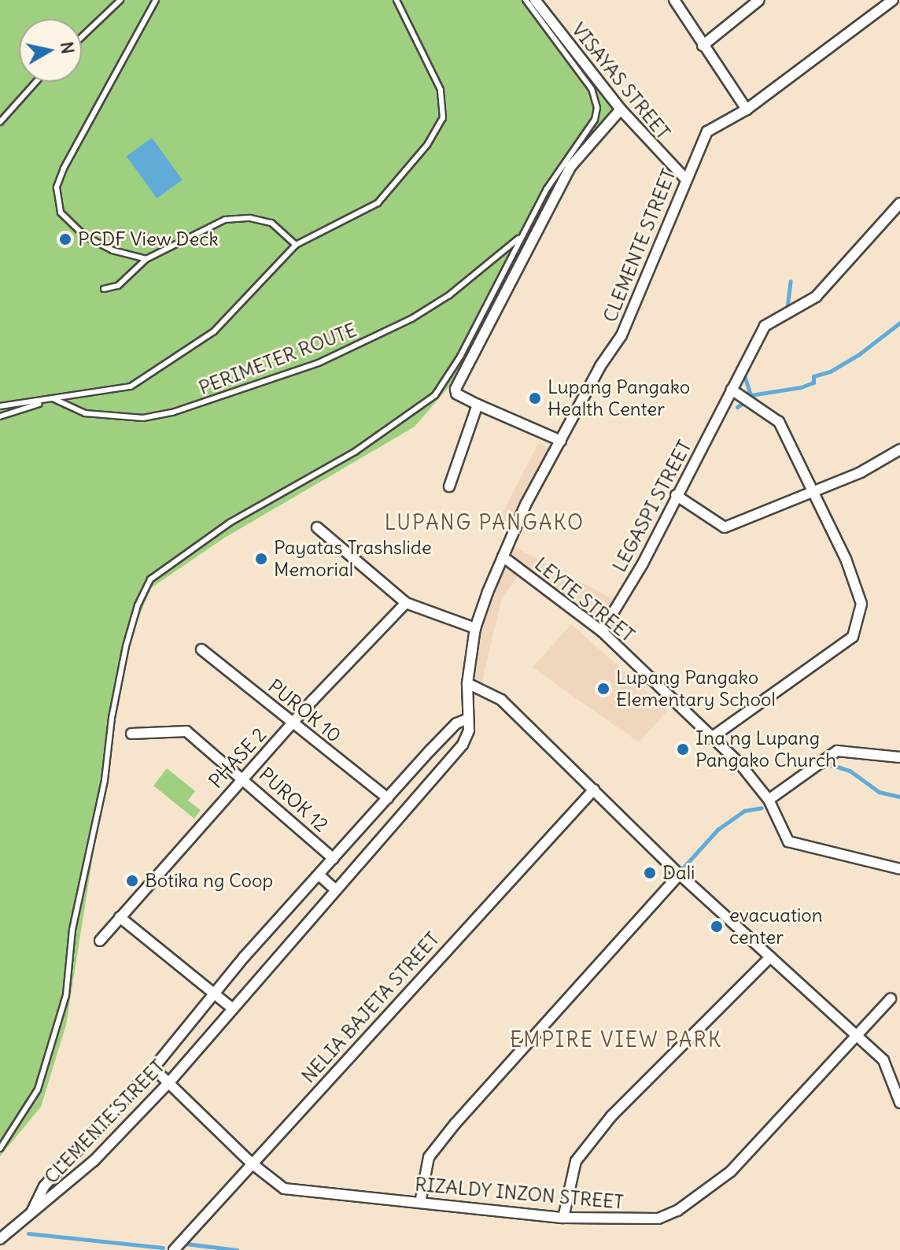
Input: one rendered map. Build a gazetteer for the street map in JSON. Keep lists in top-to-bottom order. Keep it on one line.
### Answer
{"streets":{"street":["VISAYAS STREET","CLEMENTE STREET","LEGASPI STREET","LEYTE STREET","PUROK 10","PHASE 2","PUROK 12","NELIA BAJETA STREET","RIZALDY INZON STREET"],"lane":["PERIMETER ROUTE"]},"crossings":[["VISAYAS STREET","CLEMENTE STREET"],["CLEMENTE STREET","LEYTE STREET"],["CLEMENTE STREET","PUROK 10"],["CLEMENTE STREET","PUROK 12"],["CLEMENTE STREET","RIZALDY INZON STREET"],["LEGASPI STREET","LEYTE STREET"],["PUROK 10","PHASE 2"],["PHASE 2","PUROK 12"],["NELIA BAJETA STREET","RIZALDY INZON STREET"]],"districts":["LUPANG PANGAKO","EMPIRE VIEW PARK"],"places":["PCDF View Deck","Lupang Pangako Health Center","Payatas Trashslide Memorial","Lupang Pangako Elementary School","Ina ng Lupang Pangako Church","Dali","Botika ng Coop","evacuation center"],"north":"right"}
